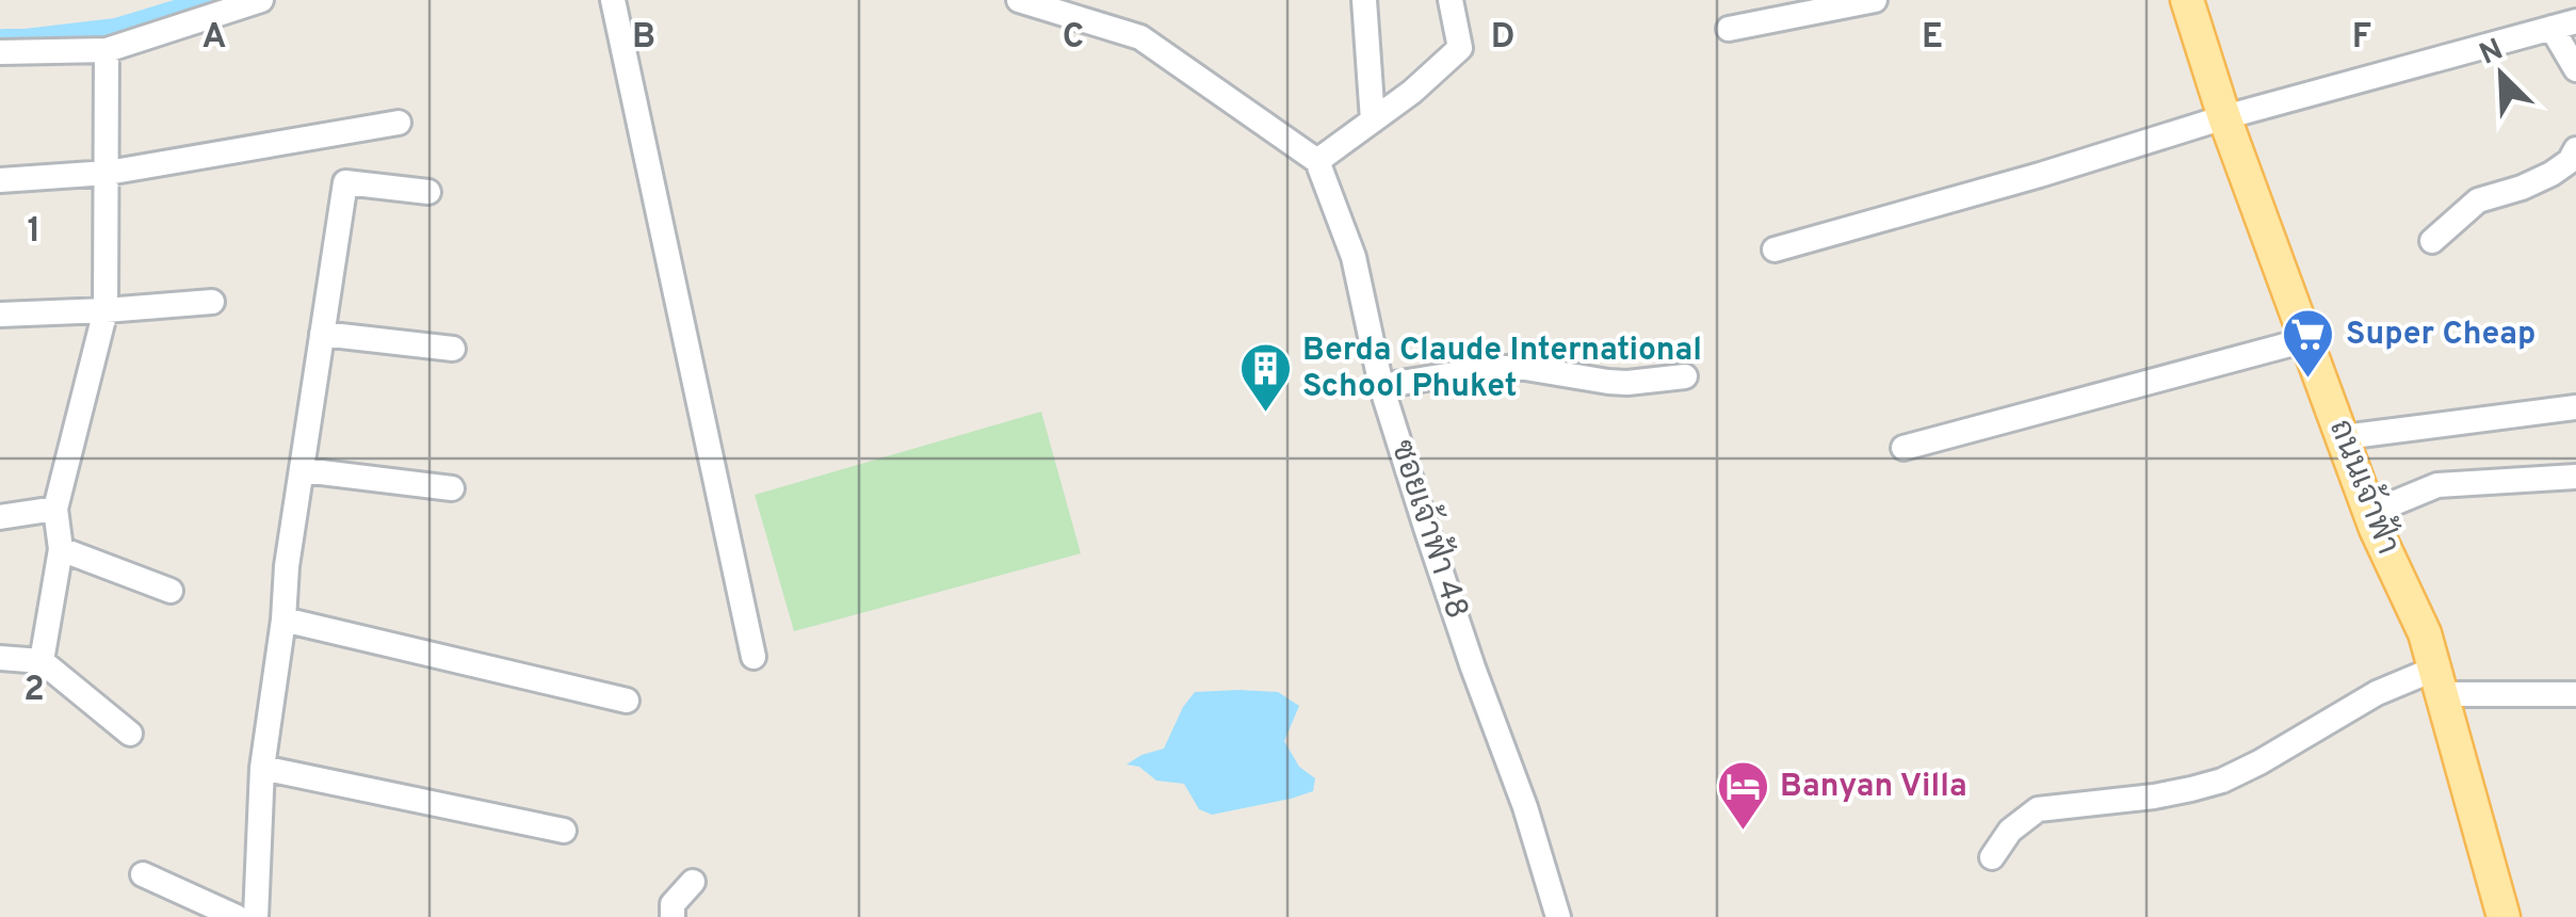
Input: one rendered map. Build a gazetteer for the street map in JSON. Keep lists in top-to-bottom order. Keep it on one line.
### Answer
{"streets":{"main road":["ถนนเจ้าฟ้า"],"street":["ซอยเจ้าฟ้า 48"]},"places":{"supermarket":["Super Cheap"],"building":["Berda Claude International School Phuket"],"hotel":["Banyan Villa"]},"north":"top left","grid":{"columns":["A","B","C","D","E","F"],"rows":["1","2"]}}
